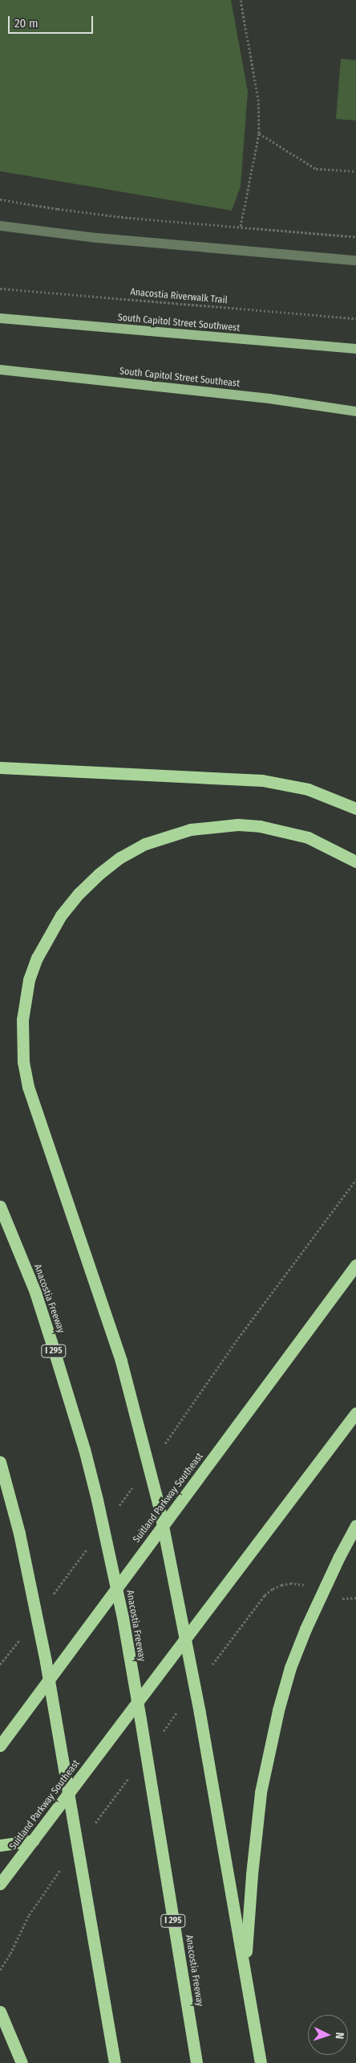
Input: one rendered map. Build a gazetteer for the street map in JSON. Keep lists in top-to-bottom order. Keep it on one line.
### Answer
{"streets":{"highway":["Anacostia Freeway","I 295","Suitland Parkway Southeast"],"main road":["South Capitol Street Southwest","South Capitol Street Southeast"],"path":["Anacostia Riverwalk Trail"]},"scale_bar":"20 m","north":"right"}
